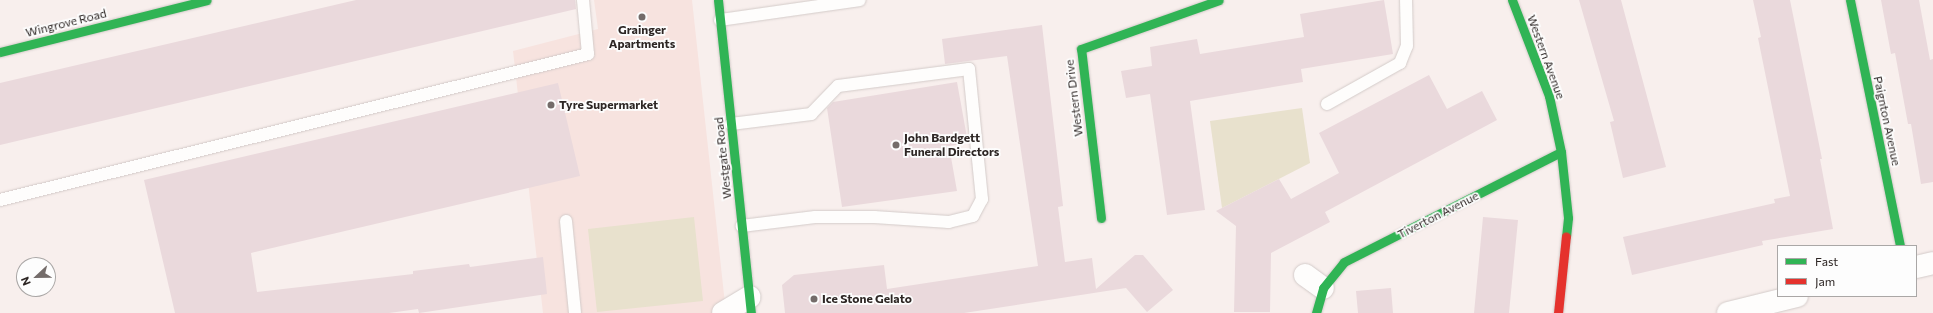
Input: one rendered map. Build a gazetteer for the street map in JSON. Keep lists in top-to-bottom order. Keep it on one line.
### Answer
{"streets":{"street":["Wingrove Road","Western Avenue","Western Drive","Paignton Avenue","Westgate Road","Tiverton Avenue"]},"crossings":[["Western Avenue","Tiverton Avenue"]],"places":["Grainger Apartments","Tyre Supermarket","John Bardgett Funeral Directors","Ice Stone Gelato"],"legend":["Fast","Jam"],"north":"left"}
